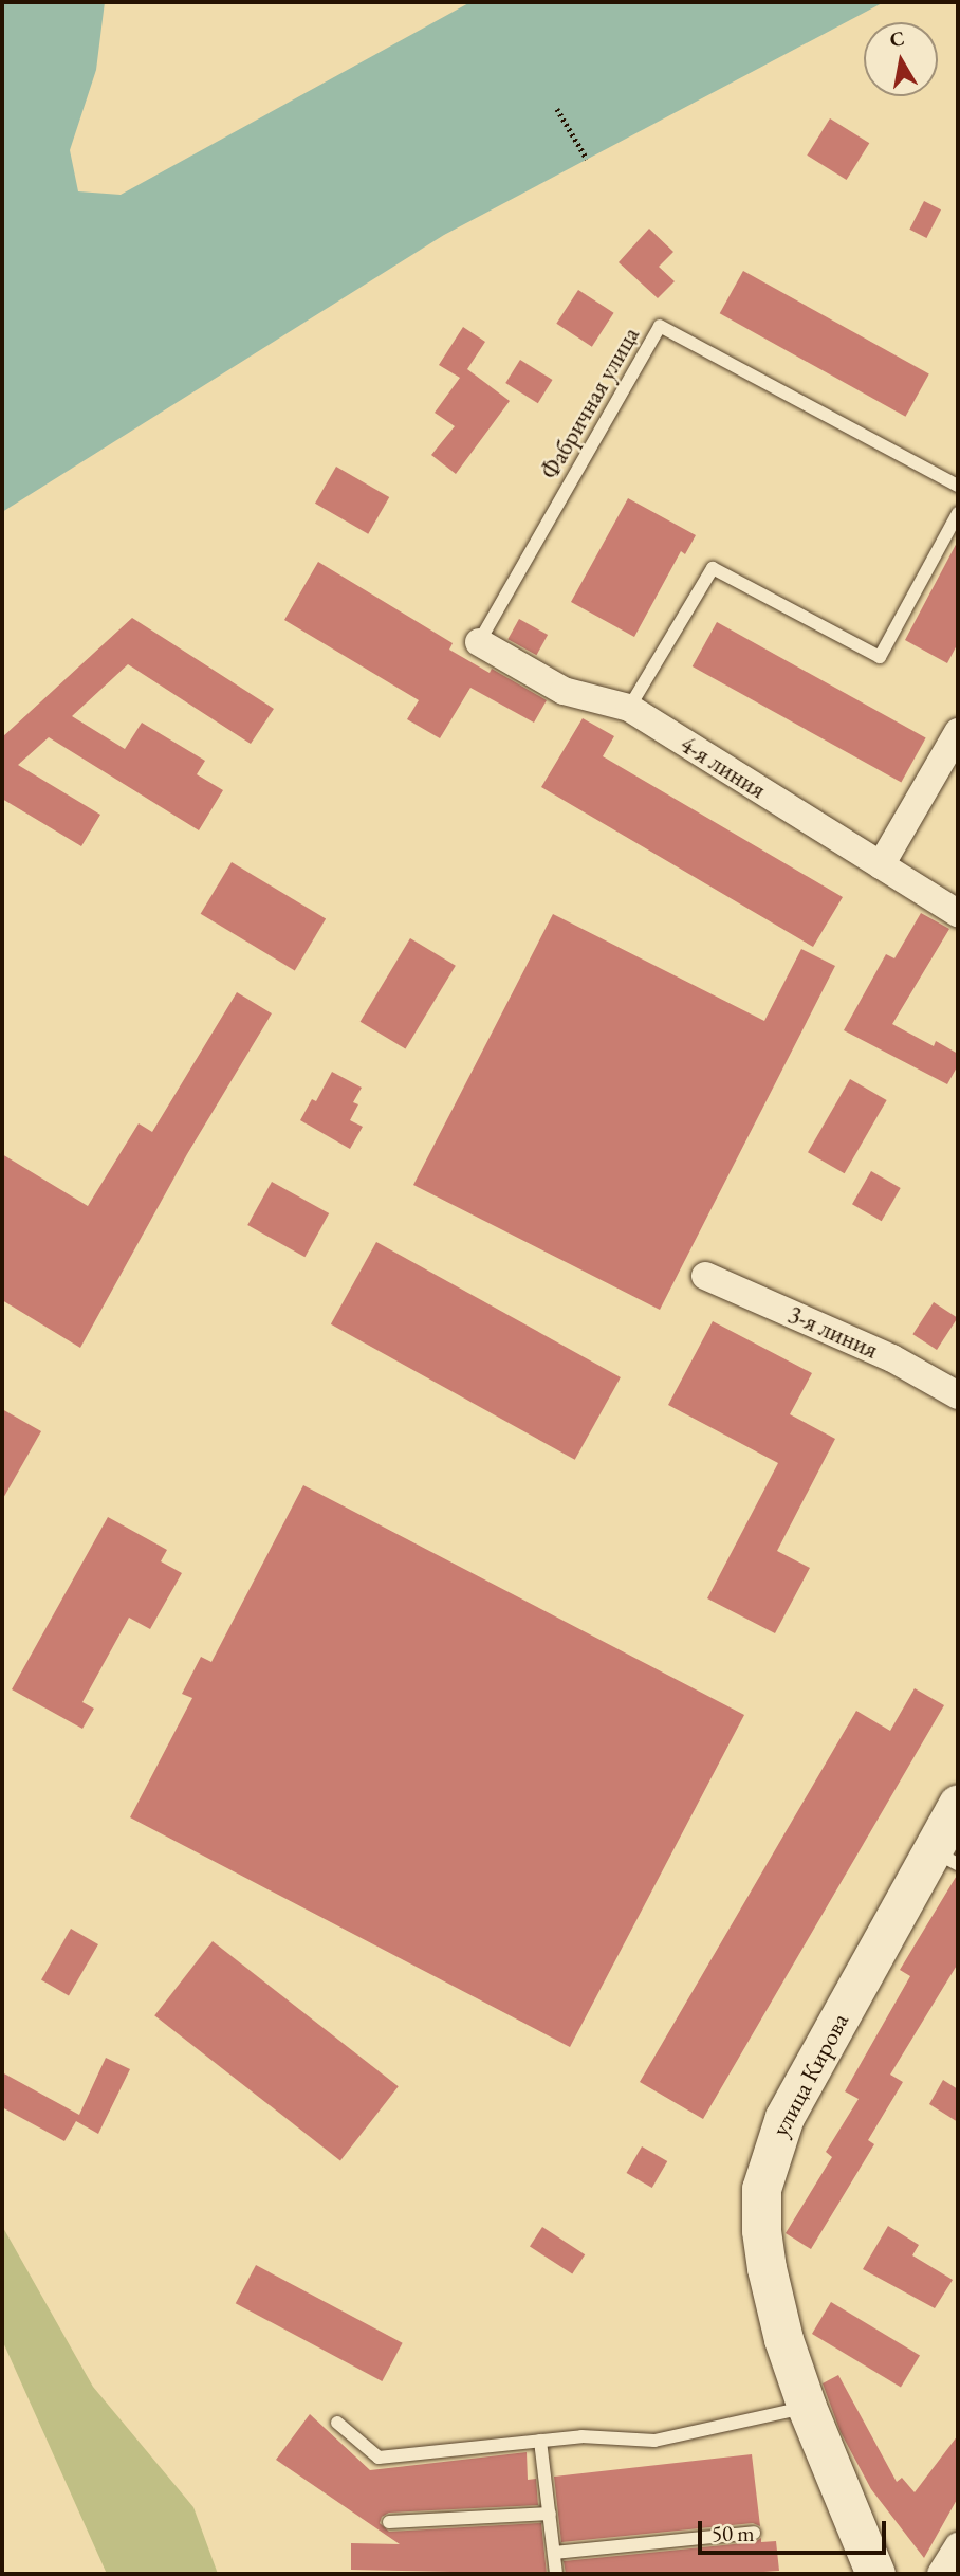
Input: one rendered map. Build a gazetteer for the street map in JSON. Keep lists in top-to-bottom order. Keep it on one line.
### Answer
{"streets":{"street":["4-я линия","3-я линия","улица Кирова"],"lane":["Фабричная улица"]},"crossings":[["Фабричная улица","4-я линия"]],"scale_bar":"50 m","north":"top"}
